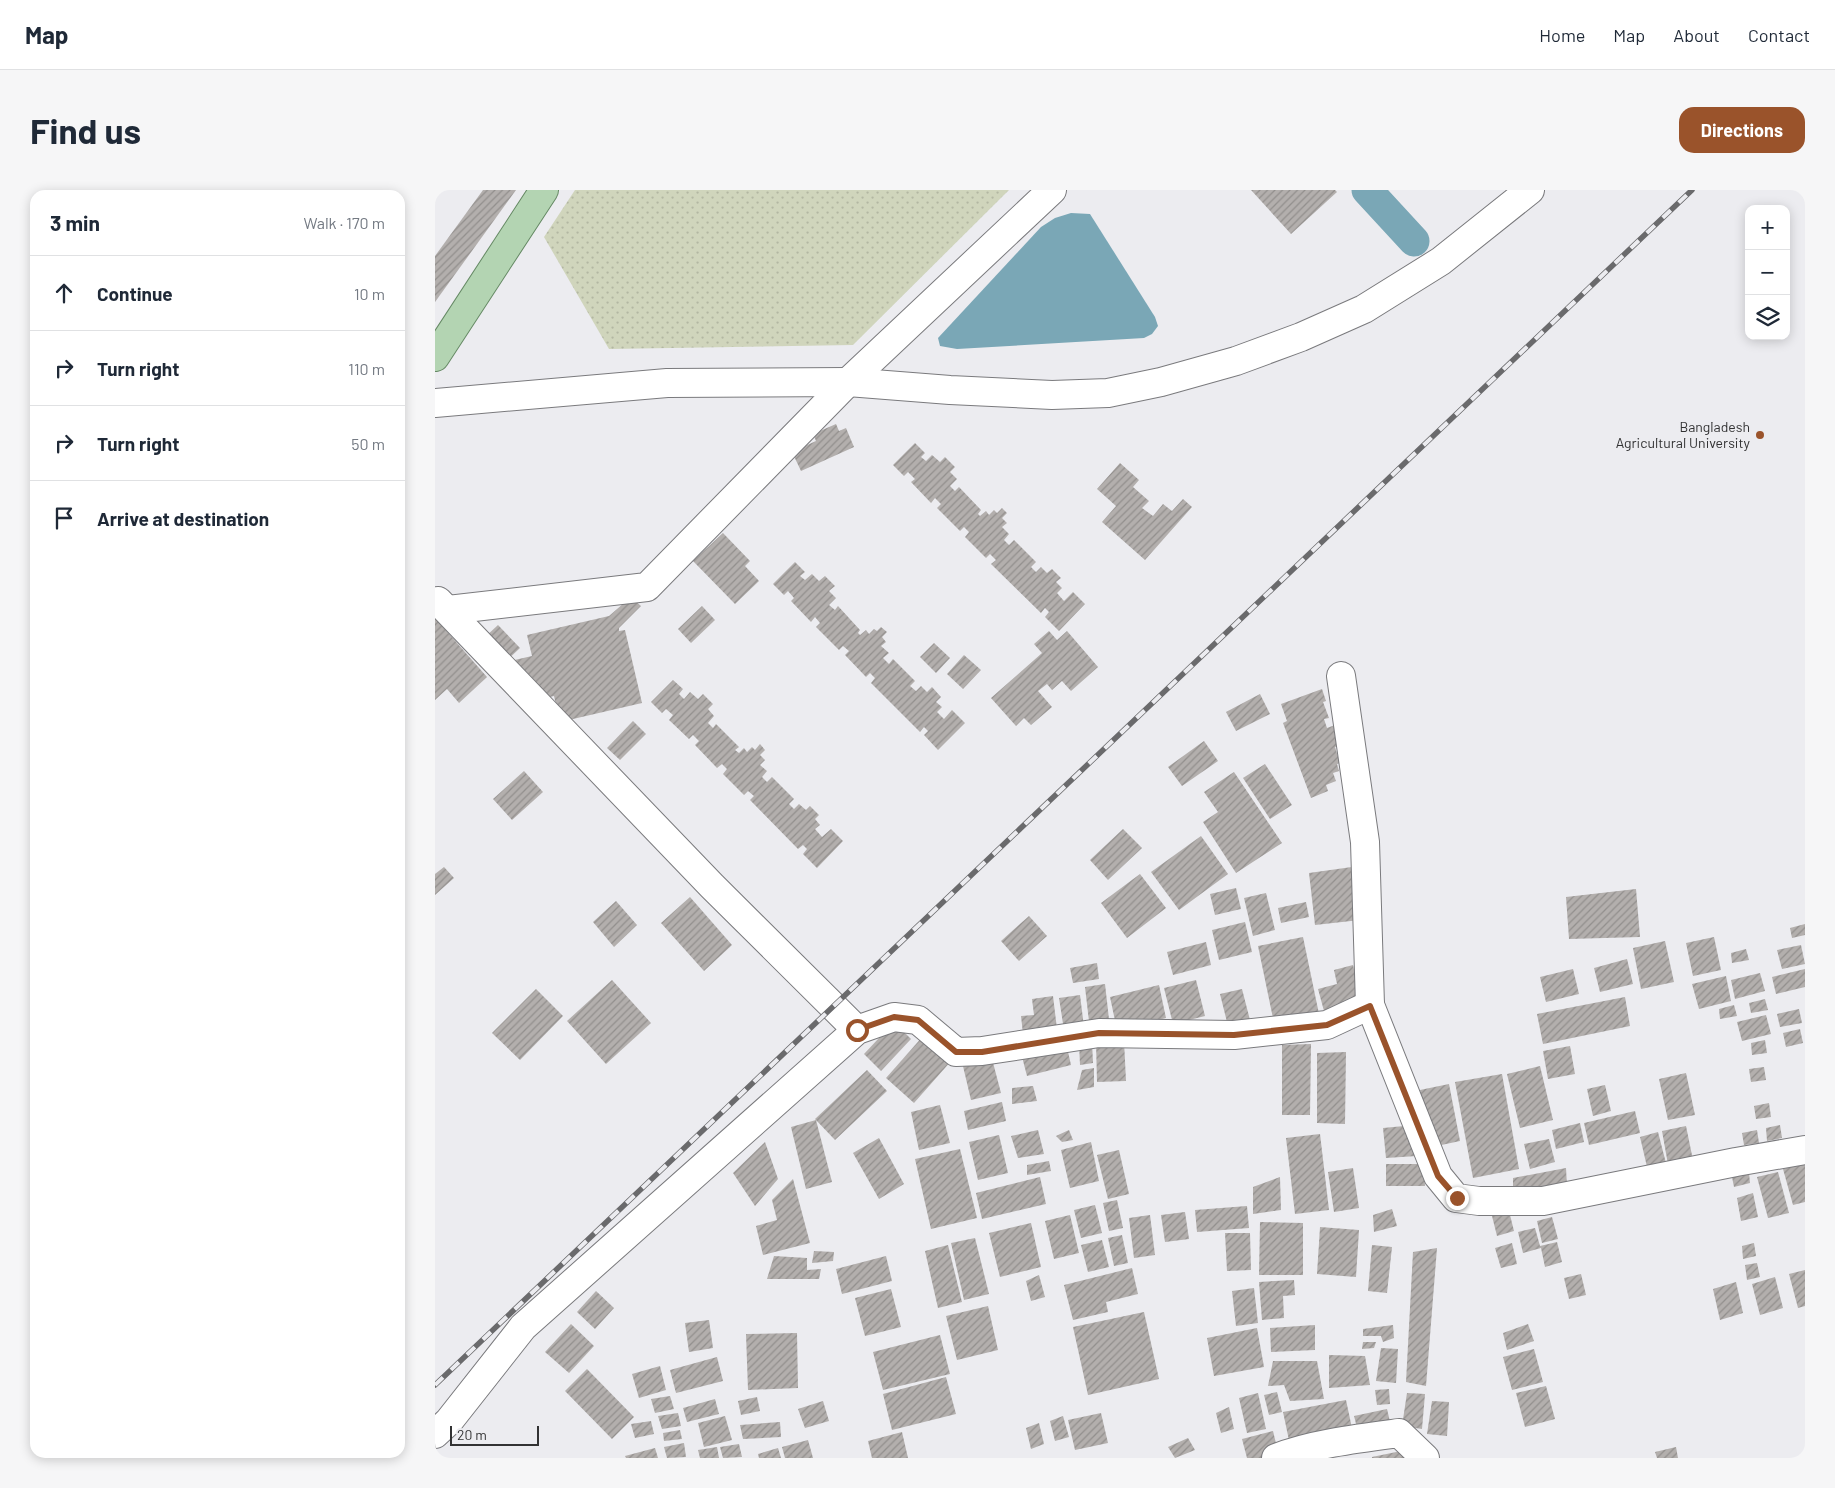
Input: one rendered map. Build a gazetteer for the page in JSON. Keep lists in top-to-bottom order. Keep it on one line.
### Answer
{"places":["Bangladesh Agricultural University"],"scale_bar":"20 m","page":{"header":"Map","nav":["Home","Map","About","Contact"],"buttons":"Directions","title":"Find us","heading":["3 min","Walk · 170 m"],"map_buttons":["+","−"],"list":[["Continue","10 m"],["Turn right","110 m"],["Turn right","50 m"],"Arrive at destination"],"scale":"20 m"}}
